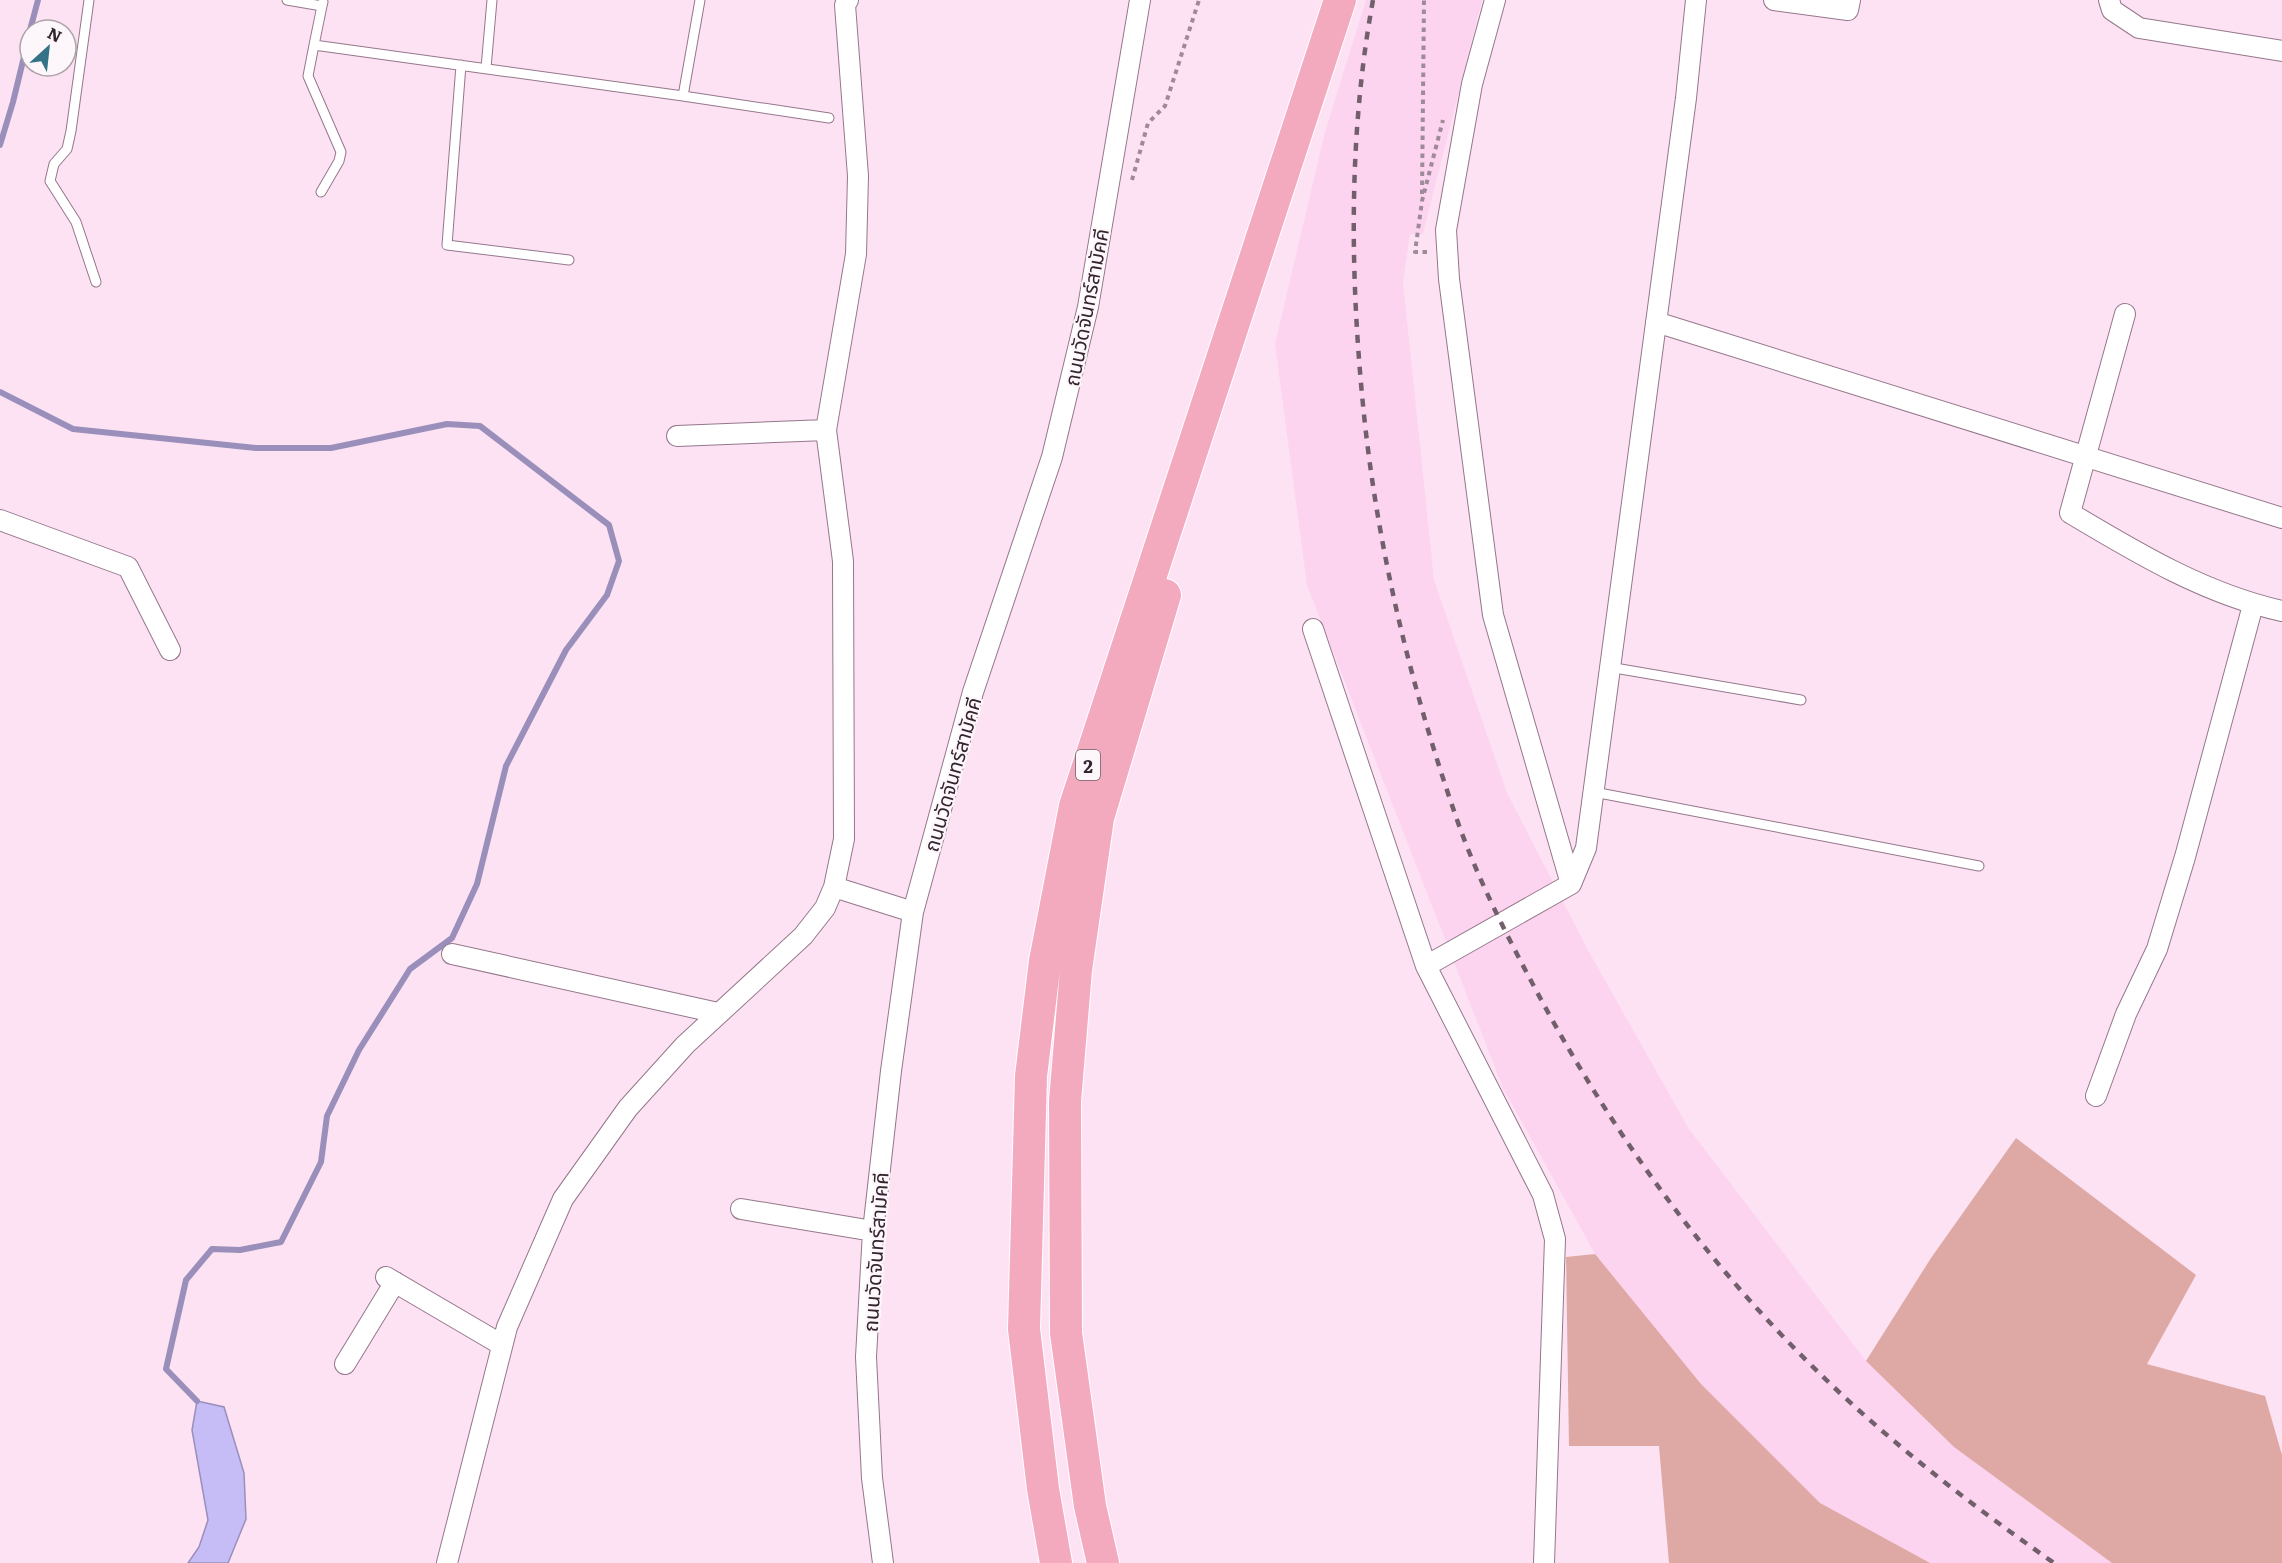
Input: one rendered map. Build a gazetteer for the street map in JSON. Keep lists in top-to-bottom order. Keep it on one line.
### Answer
{"streets":{"highway":["2"],"street":["ถนนวัดจันทร์สามัคคี"]},"north":"top right"}
